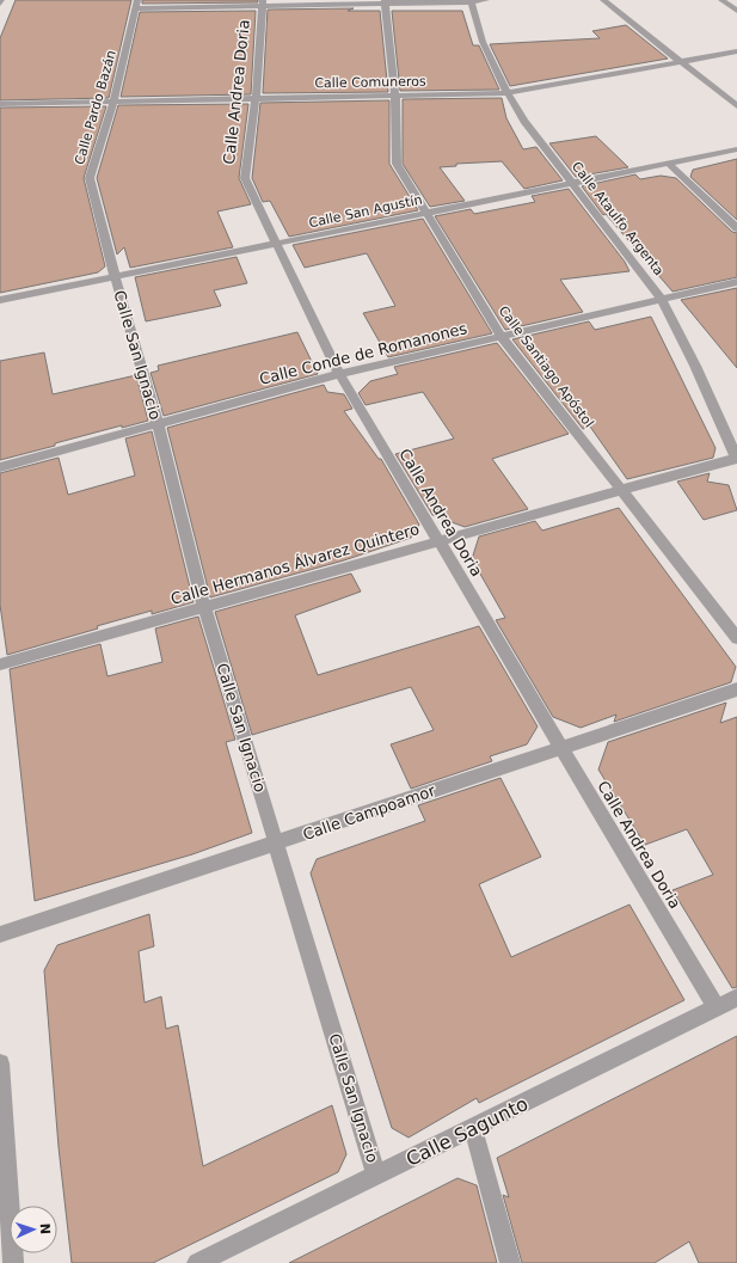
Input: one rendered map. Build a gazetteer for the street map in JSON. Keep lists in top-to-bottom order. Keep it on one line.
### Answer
{"streets":{"street":["Calle Comuneros","Calle Andrea Doria","Calle Pardo Bazán","Calle San Agustín","Calle Ataulfo Argenta","Calle Conde de Romanones","Calle San Ignacio","Calle Santiago Apóstol","Calle Hermanos Álvarez Quintero","Calle Campoamor","Calle Sagunto"]},"crossings":[["Calle Comuneros","Calle Andrea Doria"],["Calle Comuneros","Calle Pardo Bazán"],["Calle Comuneros","Calle Ataulfo Argenta"],["Calle Comuneros","Calle Santiago Apóstol"],["Calle Andrea Doria","Calle San Agustín"],["Calle Andrea Doria","Calle Conde de Romanones"],["Calle Andrea Doria","Calle Hermanos Álvarez Quintero"],["Calle Andrea Doria","Calle Campoamor"],["Calle Andrea Doria","Calle Sagunto"],["Calle Pardo Bazán","Calle San Agustín"],["Calle Pardo Bazán","Calle San Ignacio"],["Calle San Agustín","Calle Ataulfo Argenta"],["Calle San Agustín","Calle San Ignacio"],["Calle San Agustín","Calle Santiago Apóstol"],["Calle Ataulfo Argenta","Calle Conde de Romanones"],["Calle Ataulfo Argenta","Calle Hermanos Álvarez Quintero"],["Calle Conde de Romanones","Calle San Ignacio"],["Calle Conde de Romanones","Calle Santiago Apóstol"],["Calle San Ignacio","Calle Hermanos Álvarez Quintero"],["Calle San Ignacio","Calle Campoamor"],["Calle San Ignacio","Calle Sagunto"],["Calle Santiago Apóstol","Calle Hermanos Álvarez Quintero"]],"north":"right"}
